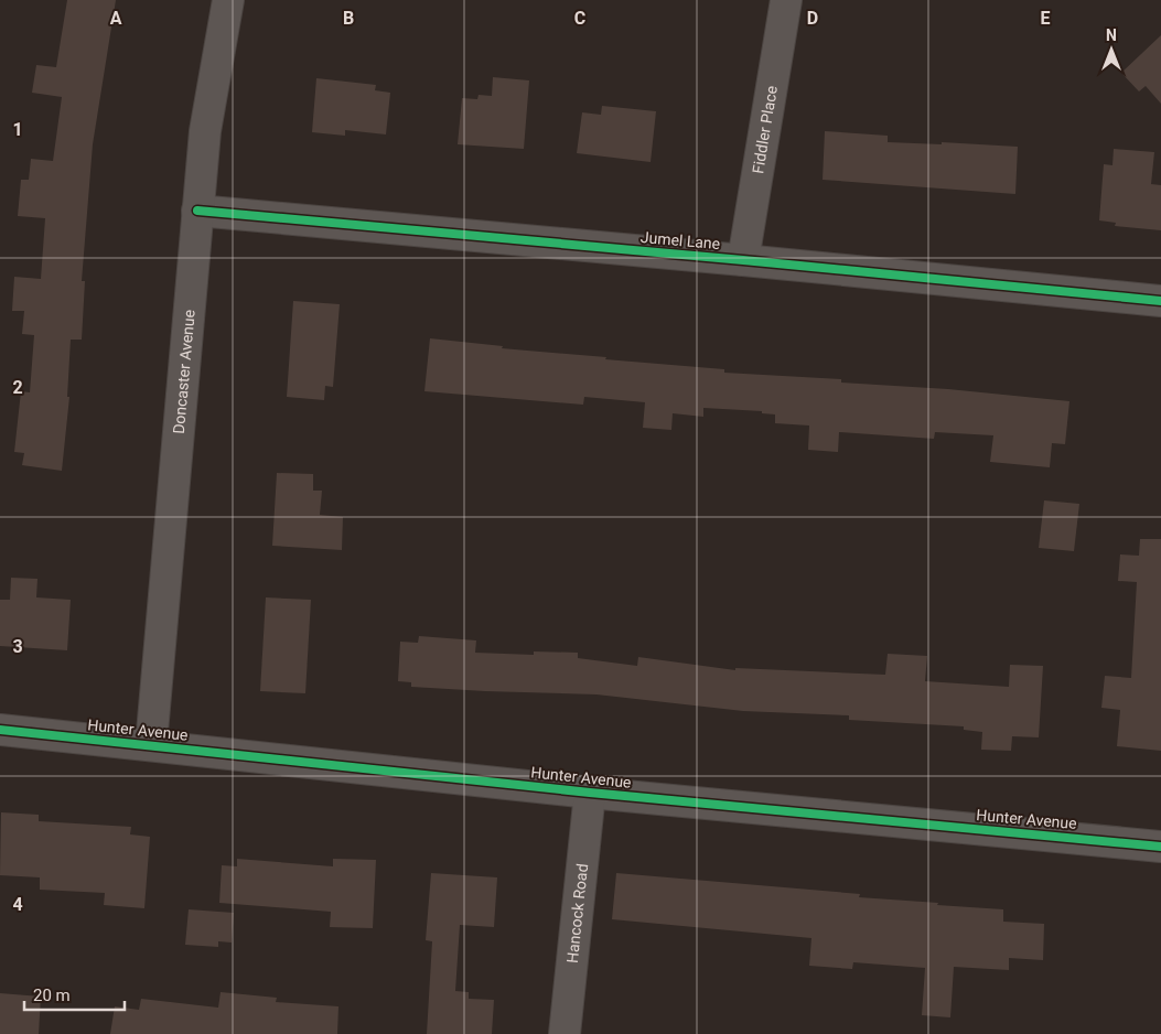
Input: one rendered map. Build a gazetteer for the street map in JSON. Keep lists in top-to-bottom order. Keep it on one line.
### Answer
{"streets":{"street":["Fiddler Place","Jumel Lane","Doncaster Avenue","Hunter Avenue","Hancock Road"]},"crossings":[["Fiddler Place","Jumel Lane"],["Jumel Lane","Doncaster Avenue"],["Doncaster Avenue","Hunter Avenue"],["Hunter Avenue","Hancock Road"]],"scale_bar":"20 m","north":"top","grid":{"columns":["A","B","C","D","E"],"rows":["1","2","3","4"]}}
